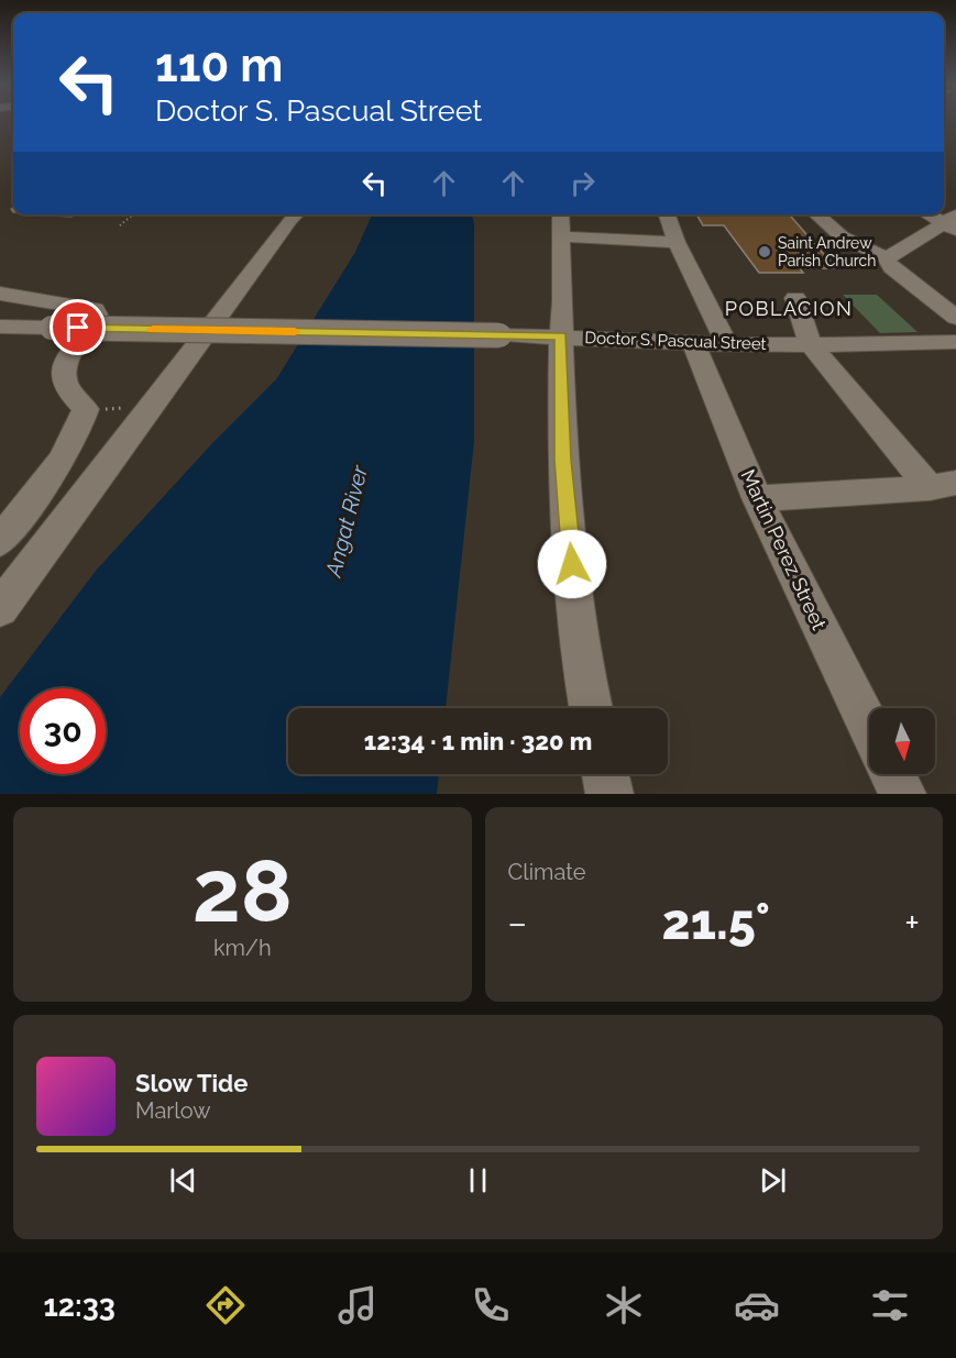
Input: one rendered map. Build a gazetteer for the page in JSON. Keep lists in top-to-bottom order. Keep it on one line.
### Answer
{"streets":{"street":["Doctor S. Pascual Street","Martin Perez Street"]},"crossings":[["Doctor S. Pascual Street","Martin Perez Street"]],"districts":["POBLACION"],"water":["Angat River"],"places":["Saint Andrew Parish Church"],"north":"bottom","page":{"turn":["110 m","Doctor S. Pascual Street"],"limit":"30","trip":"12:34 · 1 min · 320 m","tile":[["28","km/h"],"Climate"],"heat":["−","21.5°","+"],"song":["Slow Tide","Marlow"],"tabs":"12:33"}}
